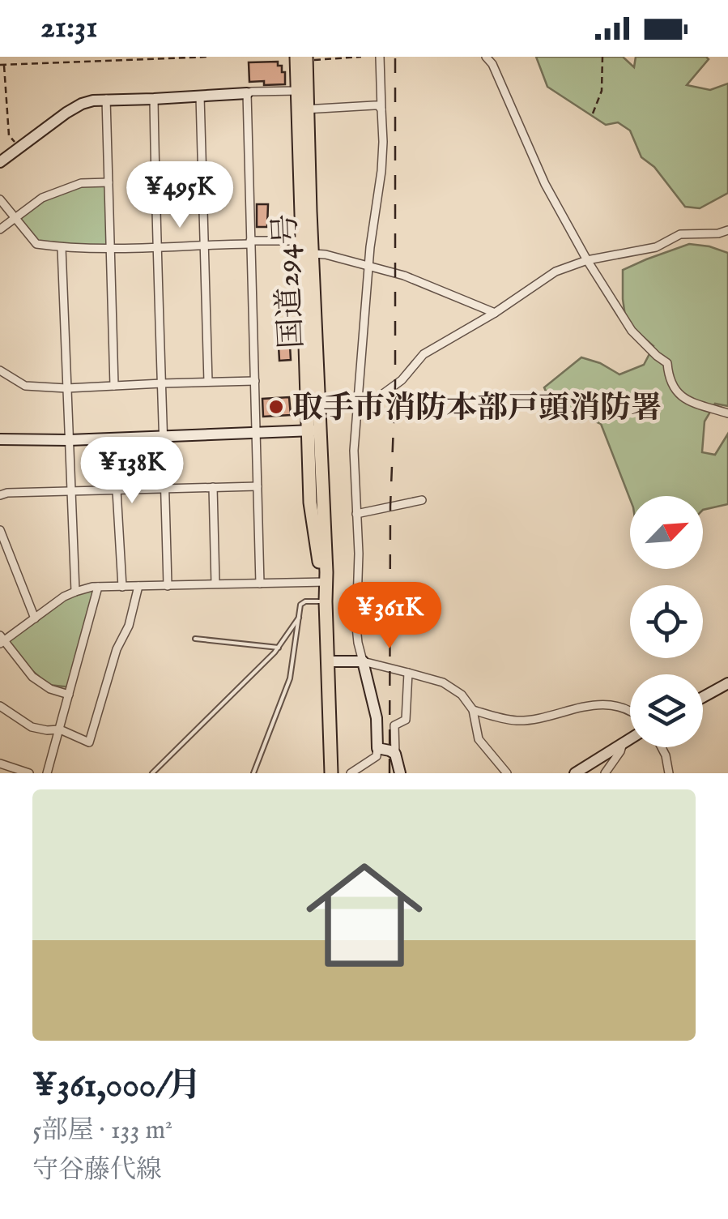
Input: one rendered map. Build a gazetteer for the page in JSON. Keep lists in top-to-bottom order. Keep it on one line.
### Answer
{"streets":{"highway":["国道294号"]},"places":["取手市消防本部戸頭消防署"],"north":"top right","page":{"status":"21:31","price":["¥495K","¥138K","¥361K"],"list":[{"name":"¥361,000/月","note":"5部屋 · 133 m² · 守谷藤代線"}]}}
